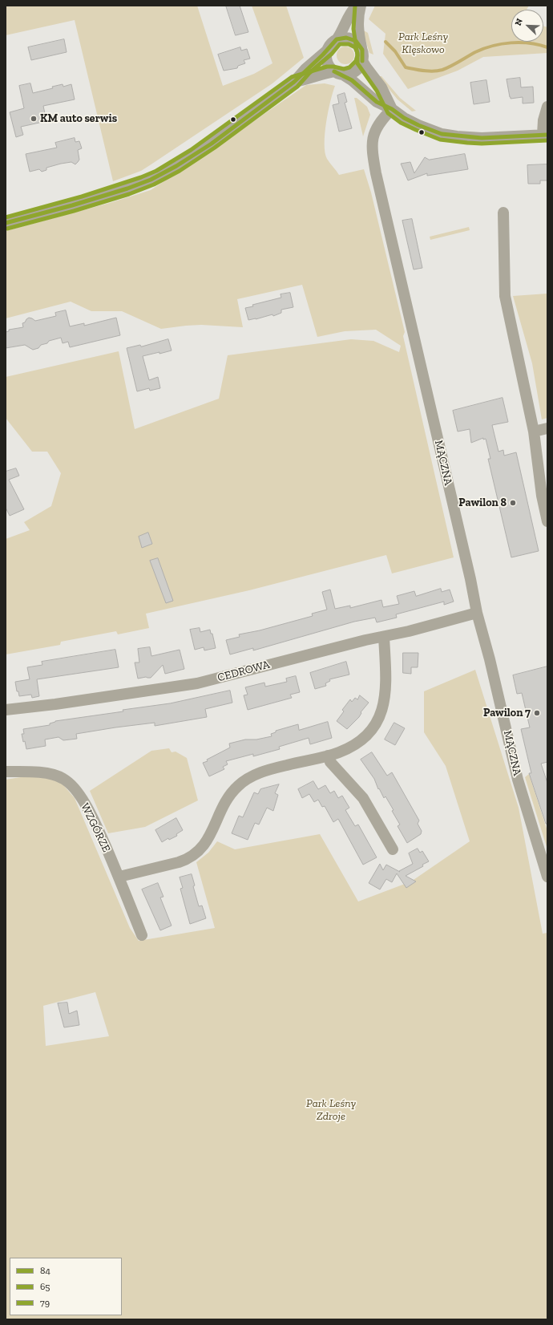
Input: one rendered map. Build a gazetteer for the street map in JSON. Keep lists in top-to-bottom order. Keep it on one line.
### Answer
{"streets":{"street":["MĄCZNA","CEDROWA","WZGÓRZE"]},"crossings":[["MĄCZNA","CEDROWA"]],"parks":["Park Leśny Klęskowo","Park Leśny Zdroje"],"places":["KM auto serwis","Pawilon 8","Pawilon 7"],"lines":["transit line 79","transit line 84","transit line 65"],"legend":["84","65","79"],"north":"top left"}
